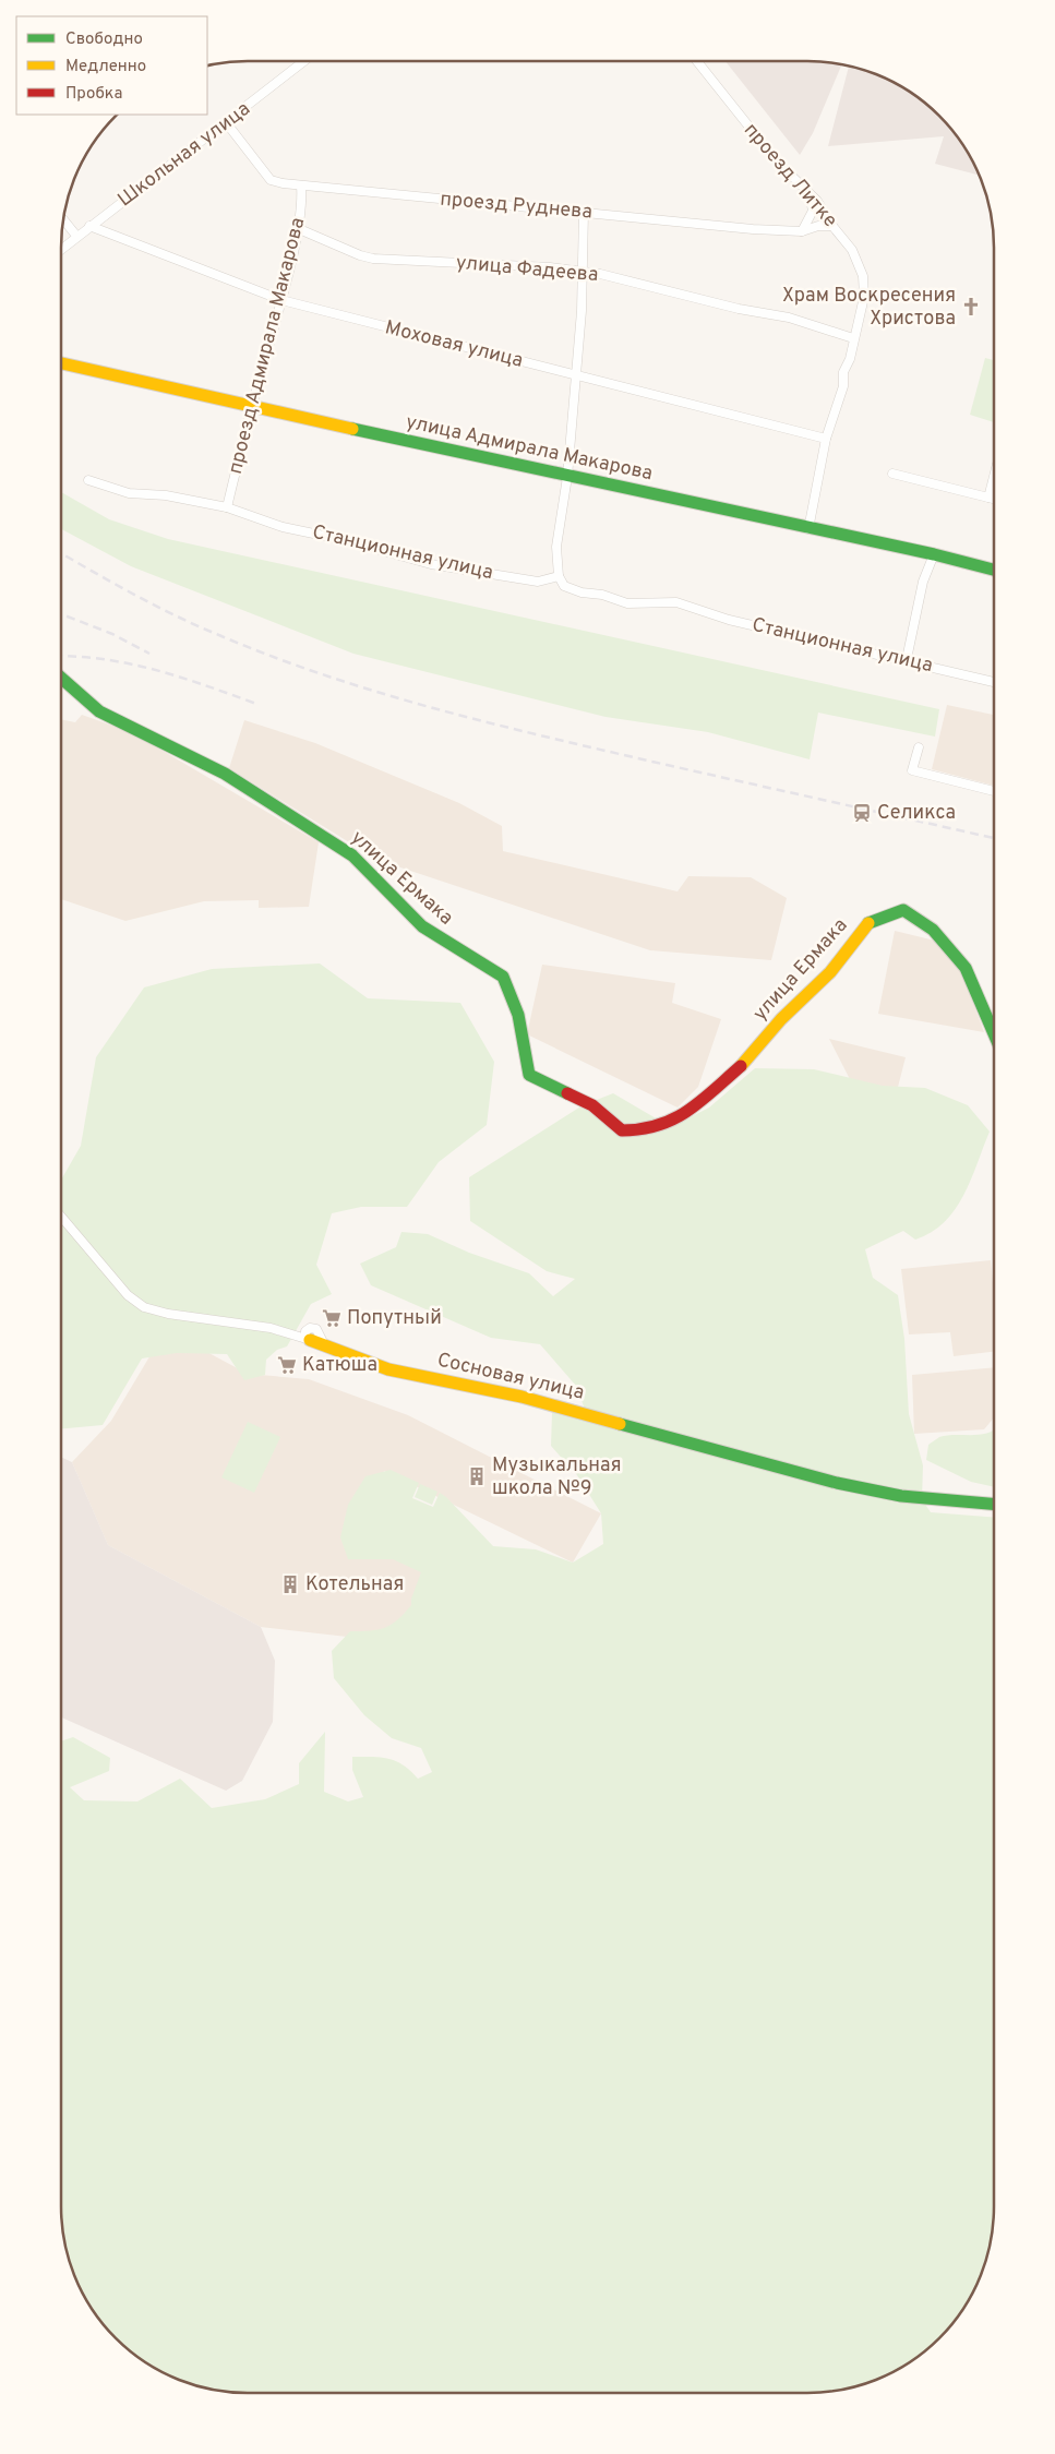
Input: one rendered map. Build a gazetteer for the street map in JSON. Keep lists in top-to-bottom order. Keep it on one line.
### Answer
{"streets":{"street":["Школьная улица","проезд Литке","проезд Руднева","улица Фадеева","Моховая улица","проезд Адмирала Макарова","улица Адмирала Макарова","Станционная улица","улица Ермака","Сосновая улица"]},"crossings":[["Школьная улица","проезд Руднева"],["Школьная улица","Моховая улица"],["проезд Литке","проезд Руднева"],["проезд Литке","улица Фадеева"],["проезд Литке","Моховая улица"],["проезд Литке","улица Адмирала Макарова"],["проезд Руднева","проезд Адмирала Макарова"],["улица Фадеева","проезд Адмирала Макарова"],["Моховая улица","проезд Адмирала Макарова"],["проезд Адмирала Макарова","улица Адмирала Макарова"],["проезд Адмирала Макарова","Станционная улица"]],"places":{"church":["Храм Воскресения Христова"],"station":["Селикса"],"supermarket":["Попутный","Катюша"],"building":["Музыкальная школа №9","Котельная"]},"legend":["Свободно","Медленно","Пробка"]}
